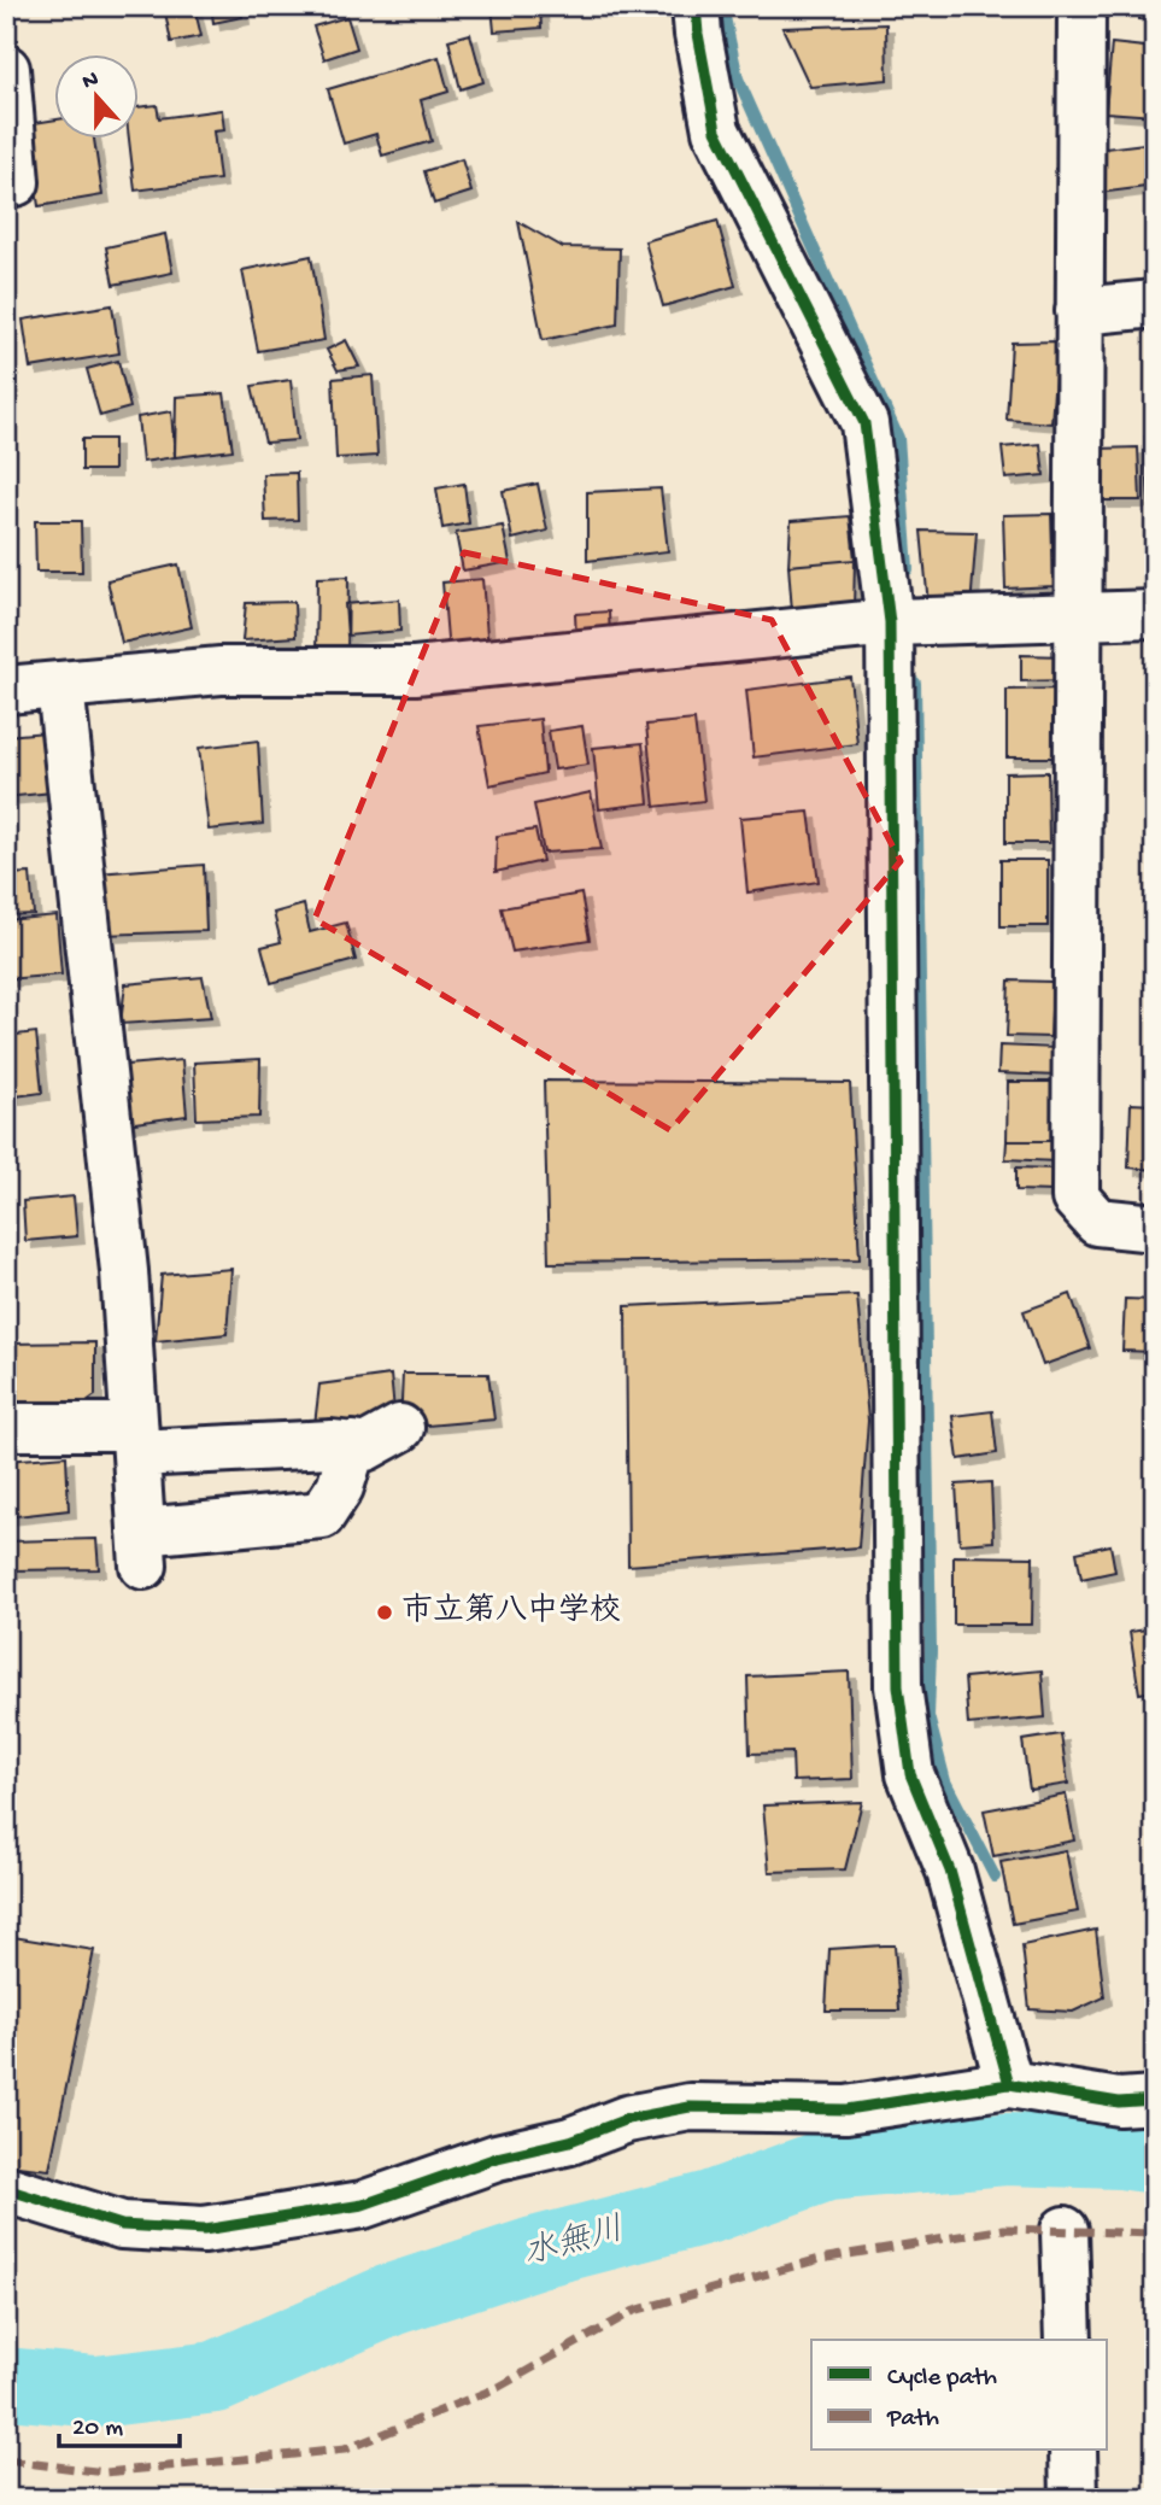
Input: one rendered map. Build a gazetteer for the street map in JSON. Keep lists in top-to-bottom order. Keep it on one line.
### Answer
{"water":["水無川"],"places":["市立第八中学校"],"legend":["Cycle path","Path"],"scale_bar":"20 m","north":"top"}
